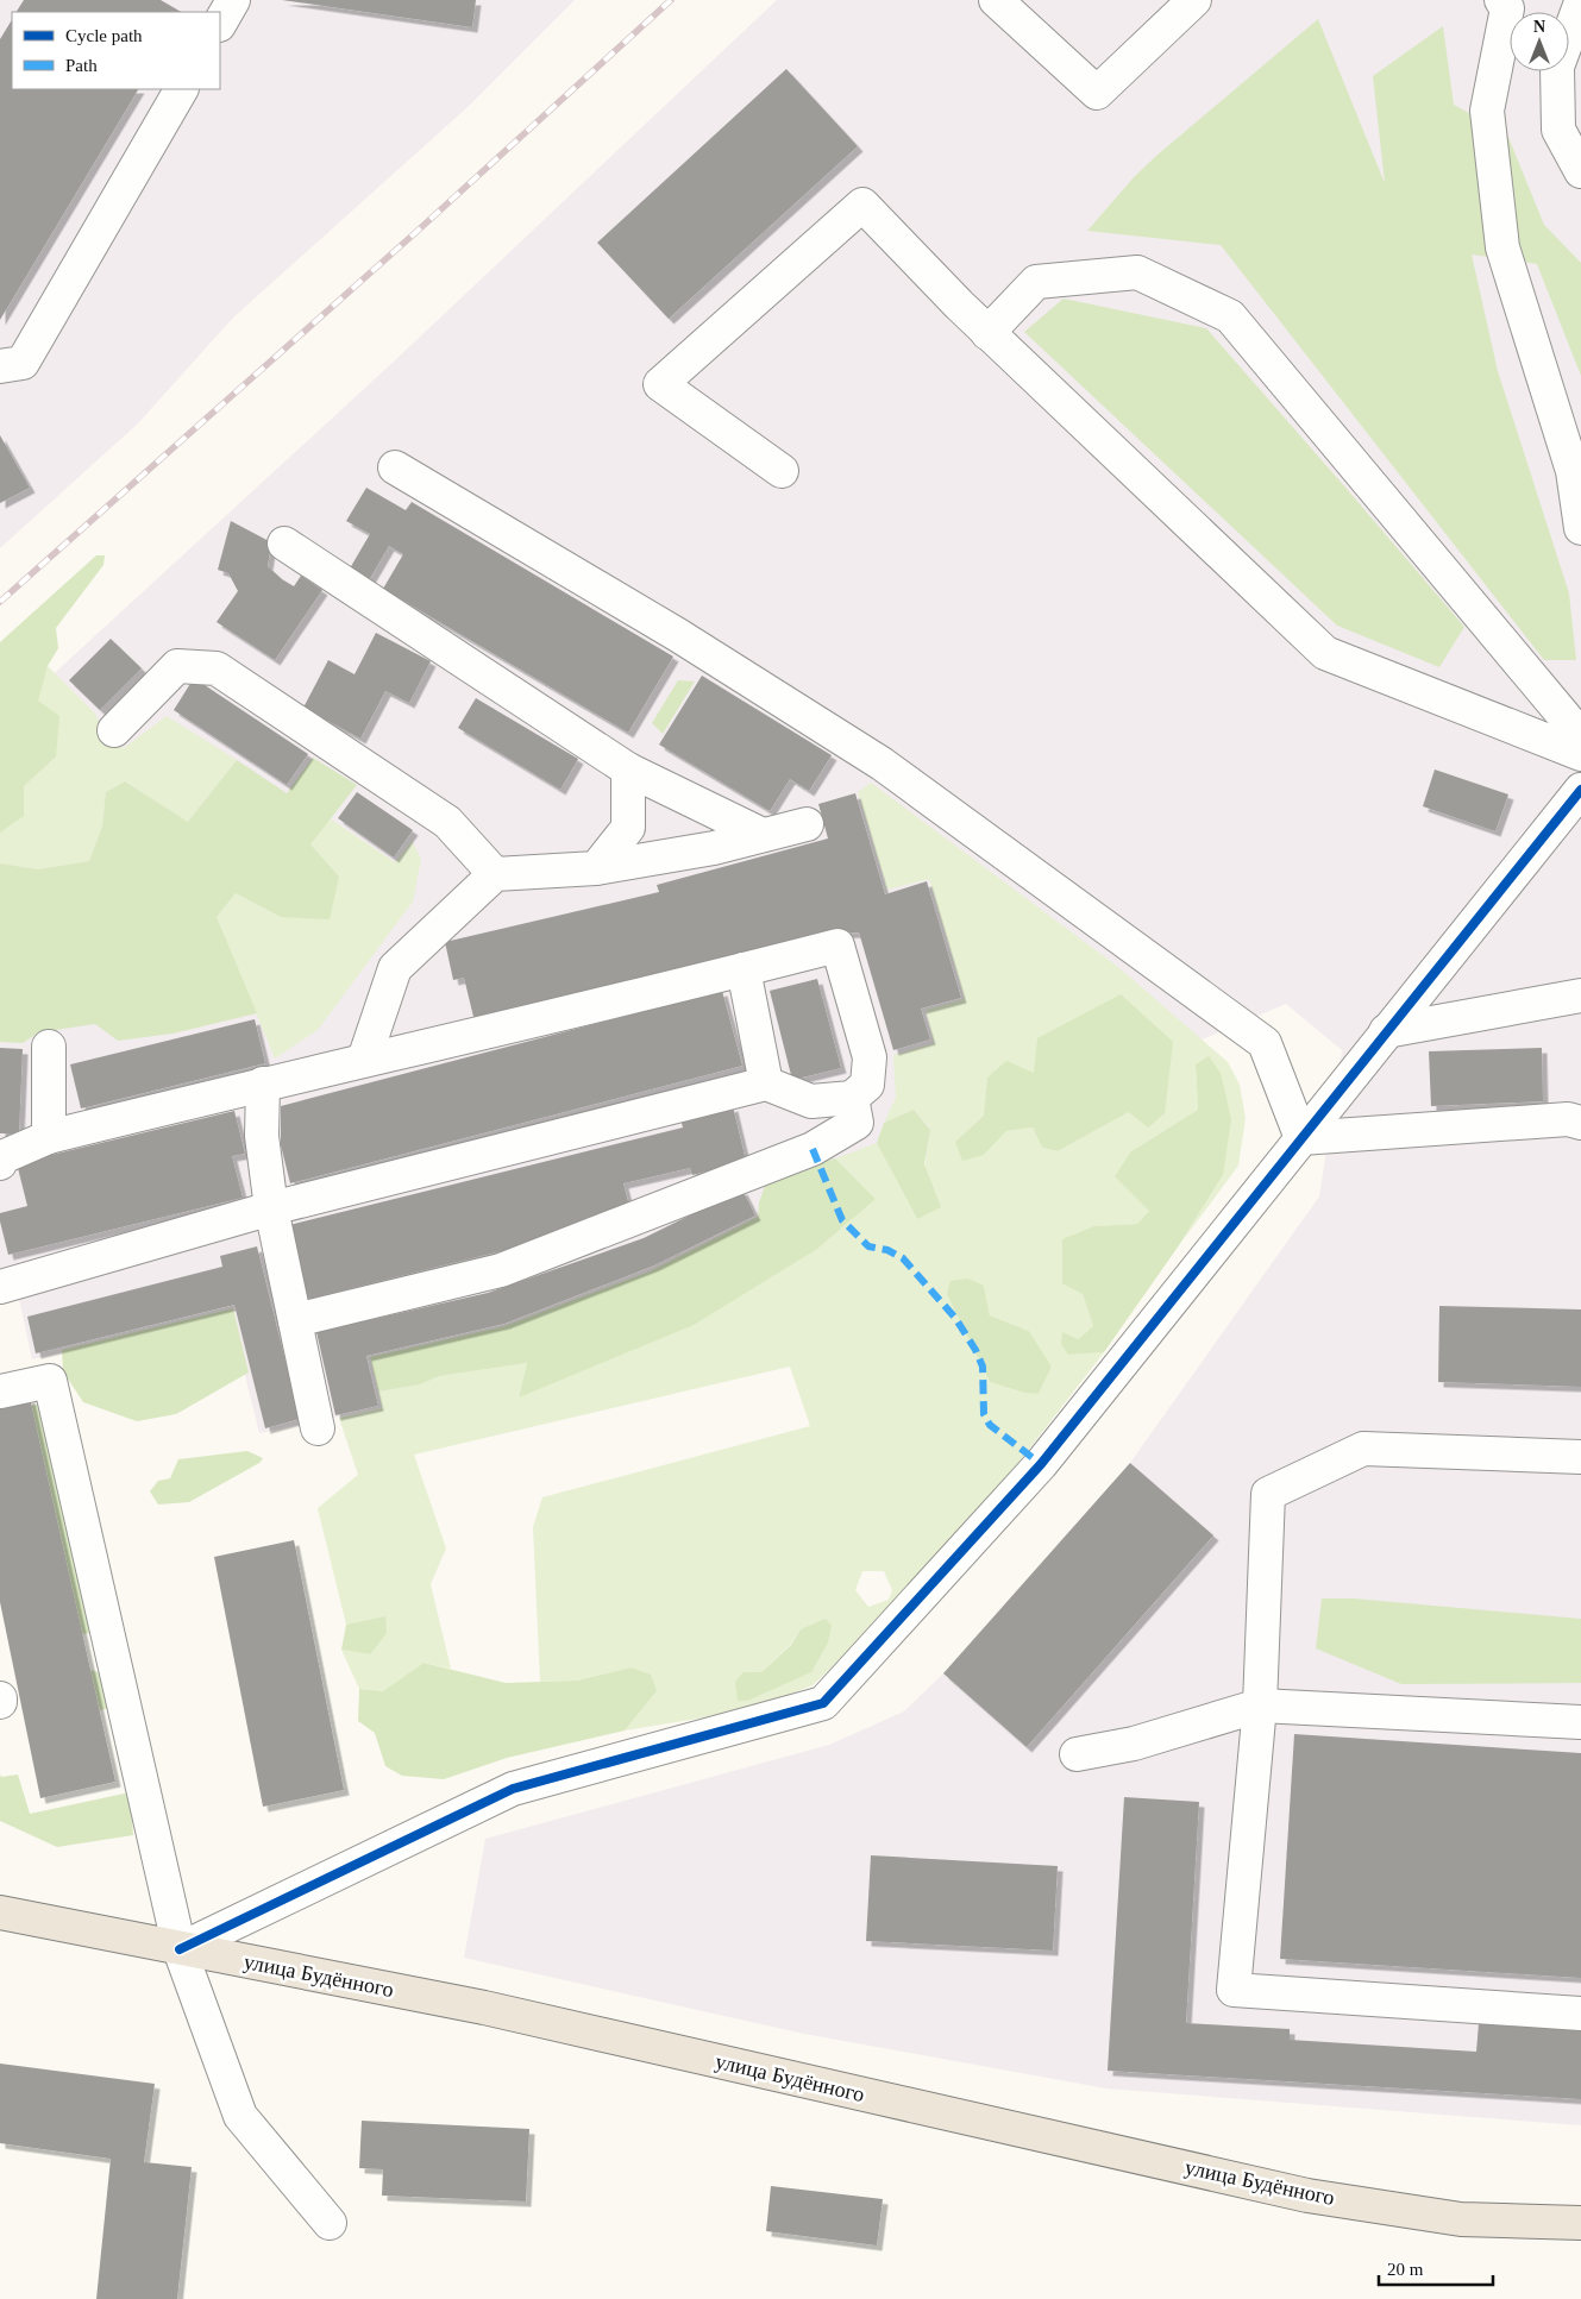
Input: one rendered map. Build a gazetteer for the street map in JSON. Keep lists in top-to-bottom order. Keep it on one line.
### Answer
{"streets":{"main road":["улица Будённого"]},"legend":["Cycle path","Path"],"scale_bar":"20 m","north":"top"}
